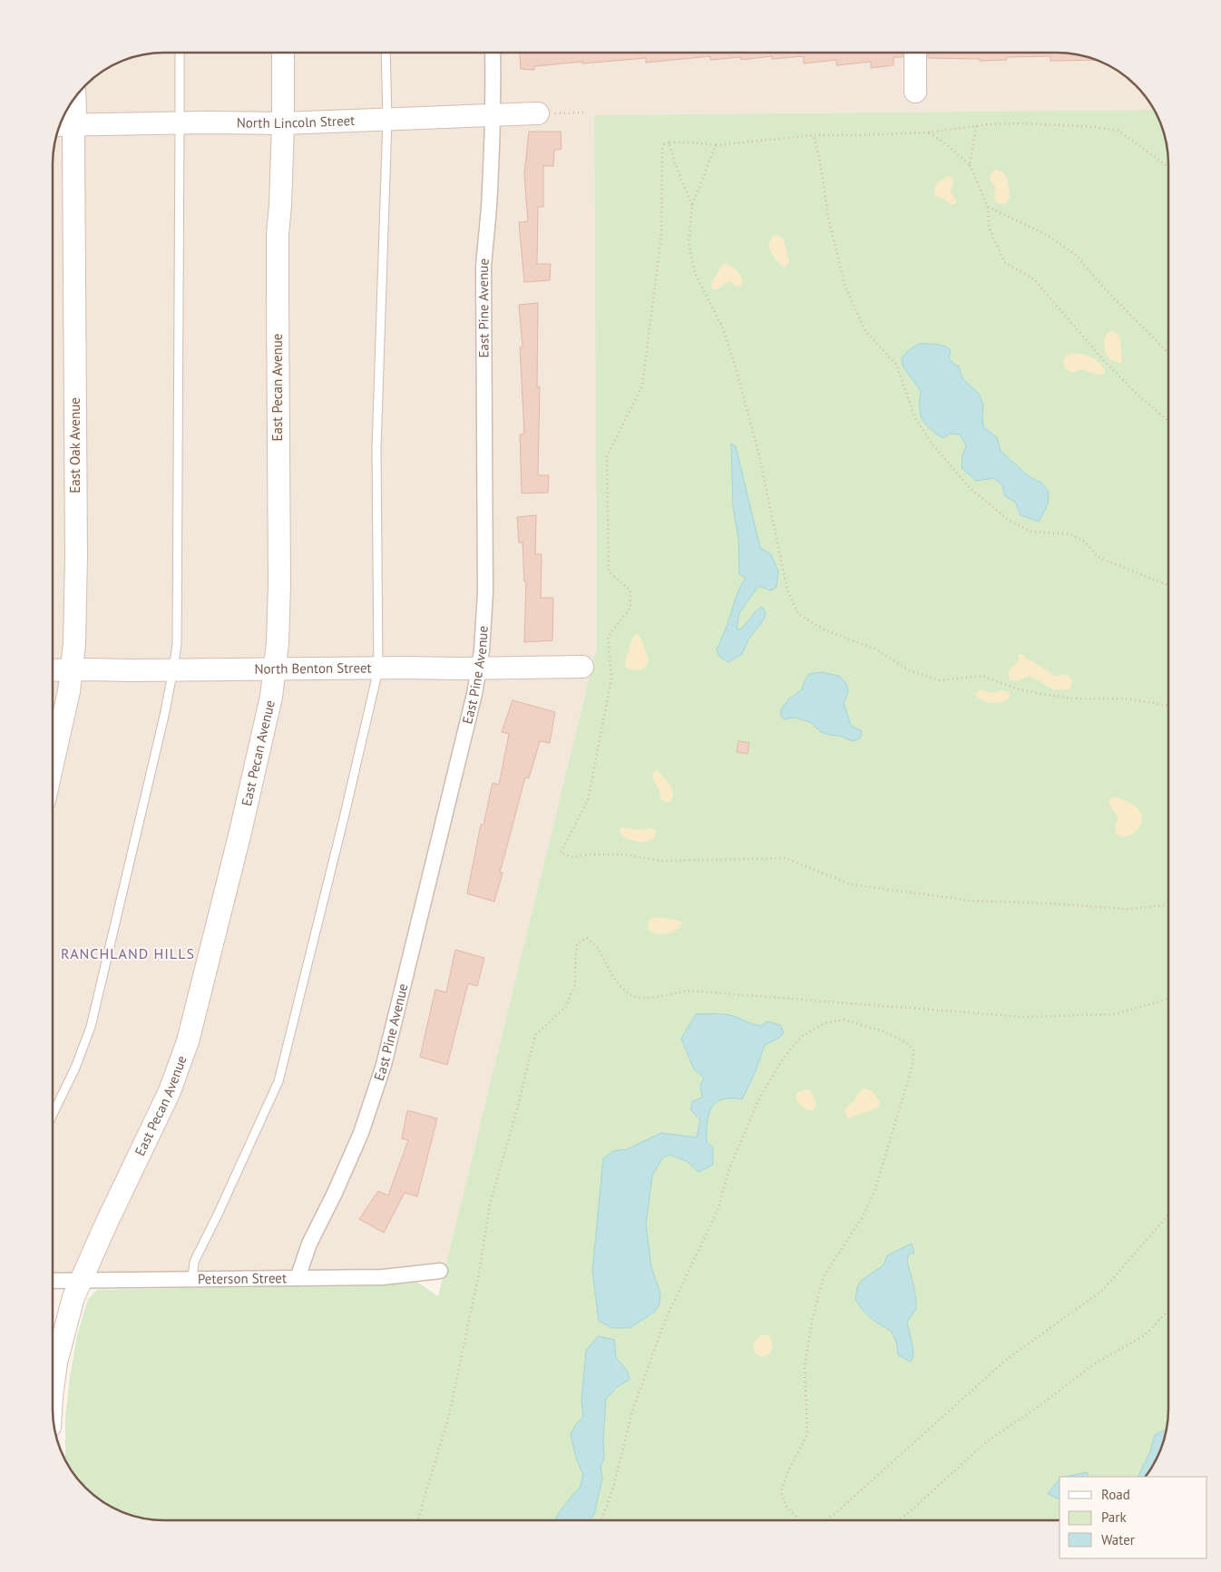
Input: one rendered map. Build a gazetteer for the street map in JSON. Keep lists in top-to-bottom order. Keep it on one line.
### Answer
{"streets":{"street":["North Lincoln Street","East Pine Avenue","East Pecan Avenue","East Oak Avenue","North Benton Street","Peterson Street"]},"crossings":[["North Lincoln Street","East Pine Avenue"],["North Lincoln Street","East Pecan Avenue"],["North Lincoln Street","East Oak Avenue"],["East Pine Avenue","North Benton Street"],["East Pine Avenue","Peterson Street"],["East Pecan Avenue","North Benton Street"],["East Pecan Avenue","Peterson Street"],["East Oak Avenue","North Benton Street"]],"districts":["RANCHLAND HILLS"],"legend":["Road","Park","Water"]}
